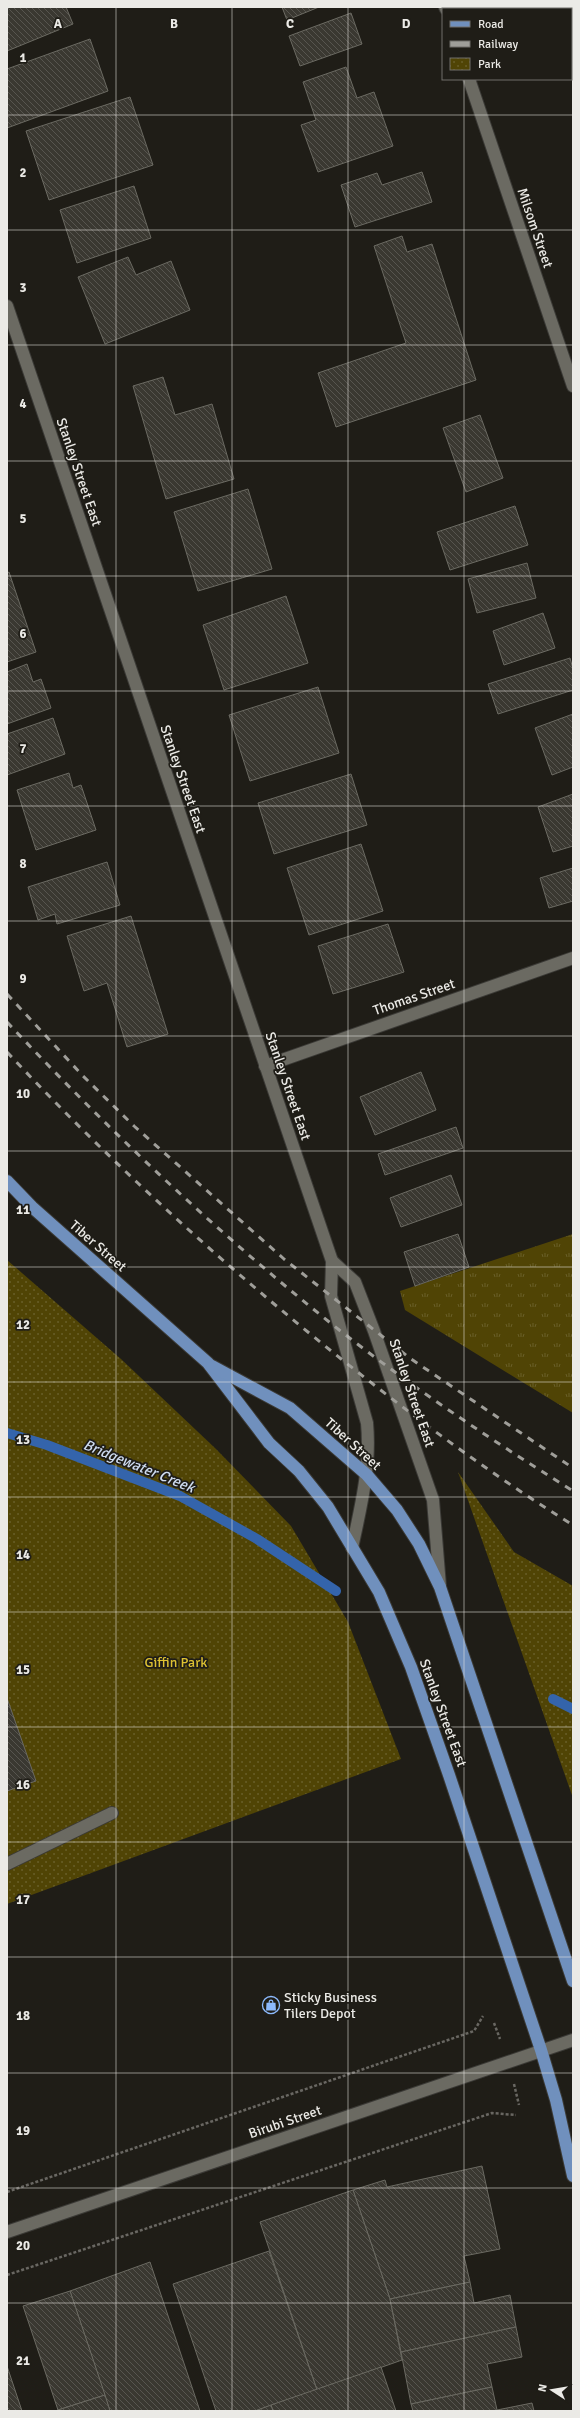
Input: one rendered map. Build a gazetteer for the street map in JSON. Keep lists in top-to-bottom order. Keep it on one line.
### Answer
{"streets":{"main road":["Stanley Street East","Tiber Street"],"street":["Milsom Street","Thomas Street","Birubi Street"]},"crossings":[["Stanley Street East","Thomas Street"],["Stanley Street East","Tiber Street"],["Stanley Street East","Birubi Street"]],"water":["Bridgewater Creek"],"parks":["Giffin Park"],"places":{"shop":["Sticky Business Tilers Depot"]},"legend":["Road","Railway","Park"],"north":"left","grid":{"columns":["A","B","C","D"],"rows":["1","2","3","4","5","6","7","8","9","10","11","12","13","14","15","16","17","18","19","20","21"]}}
